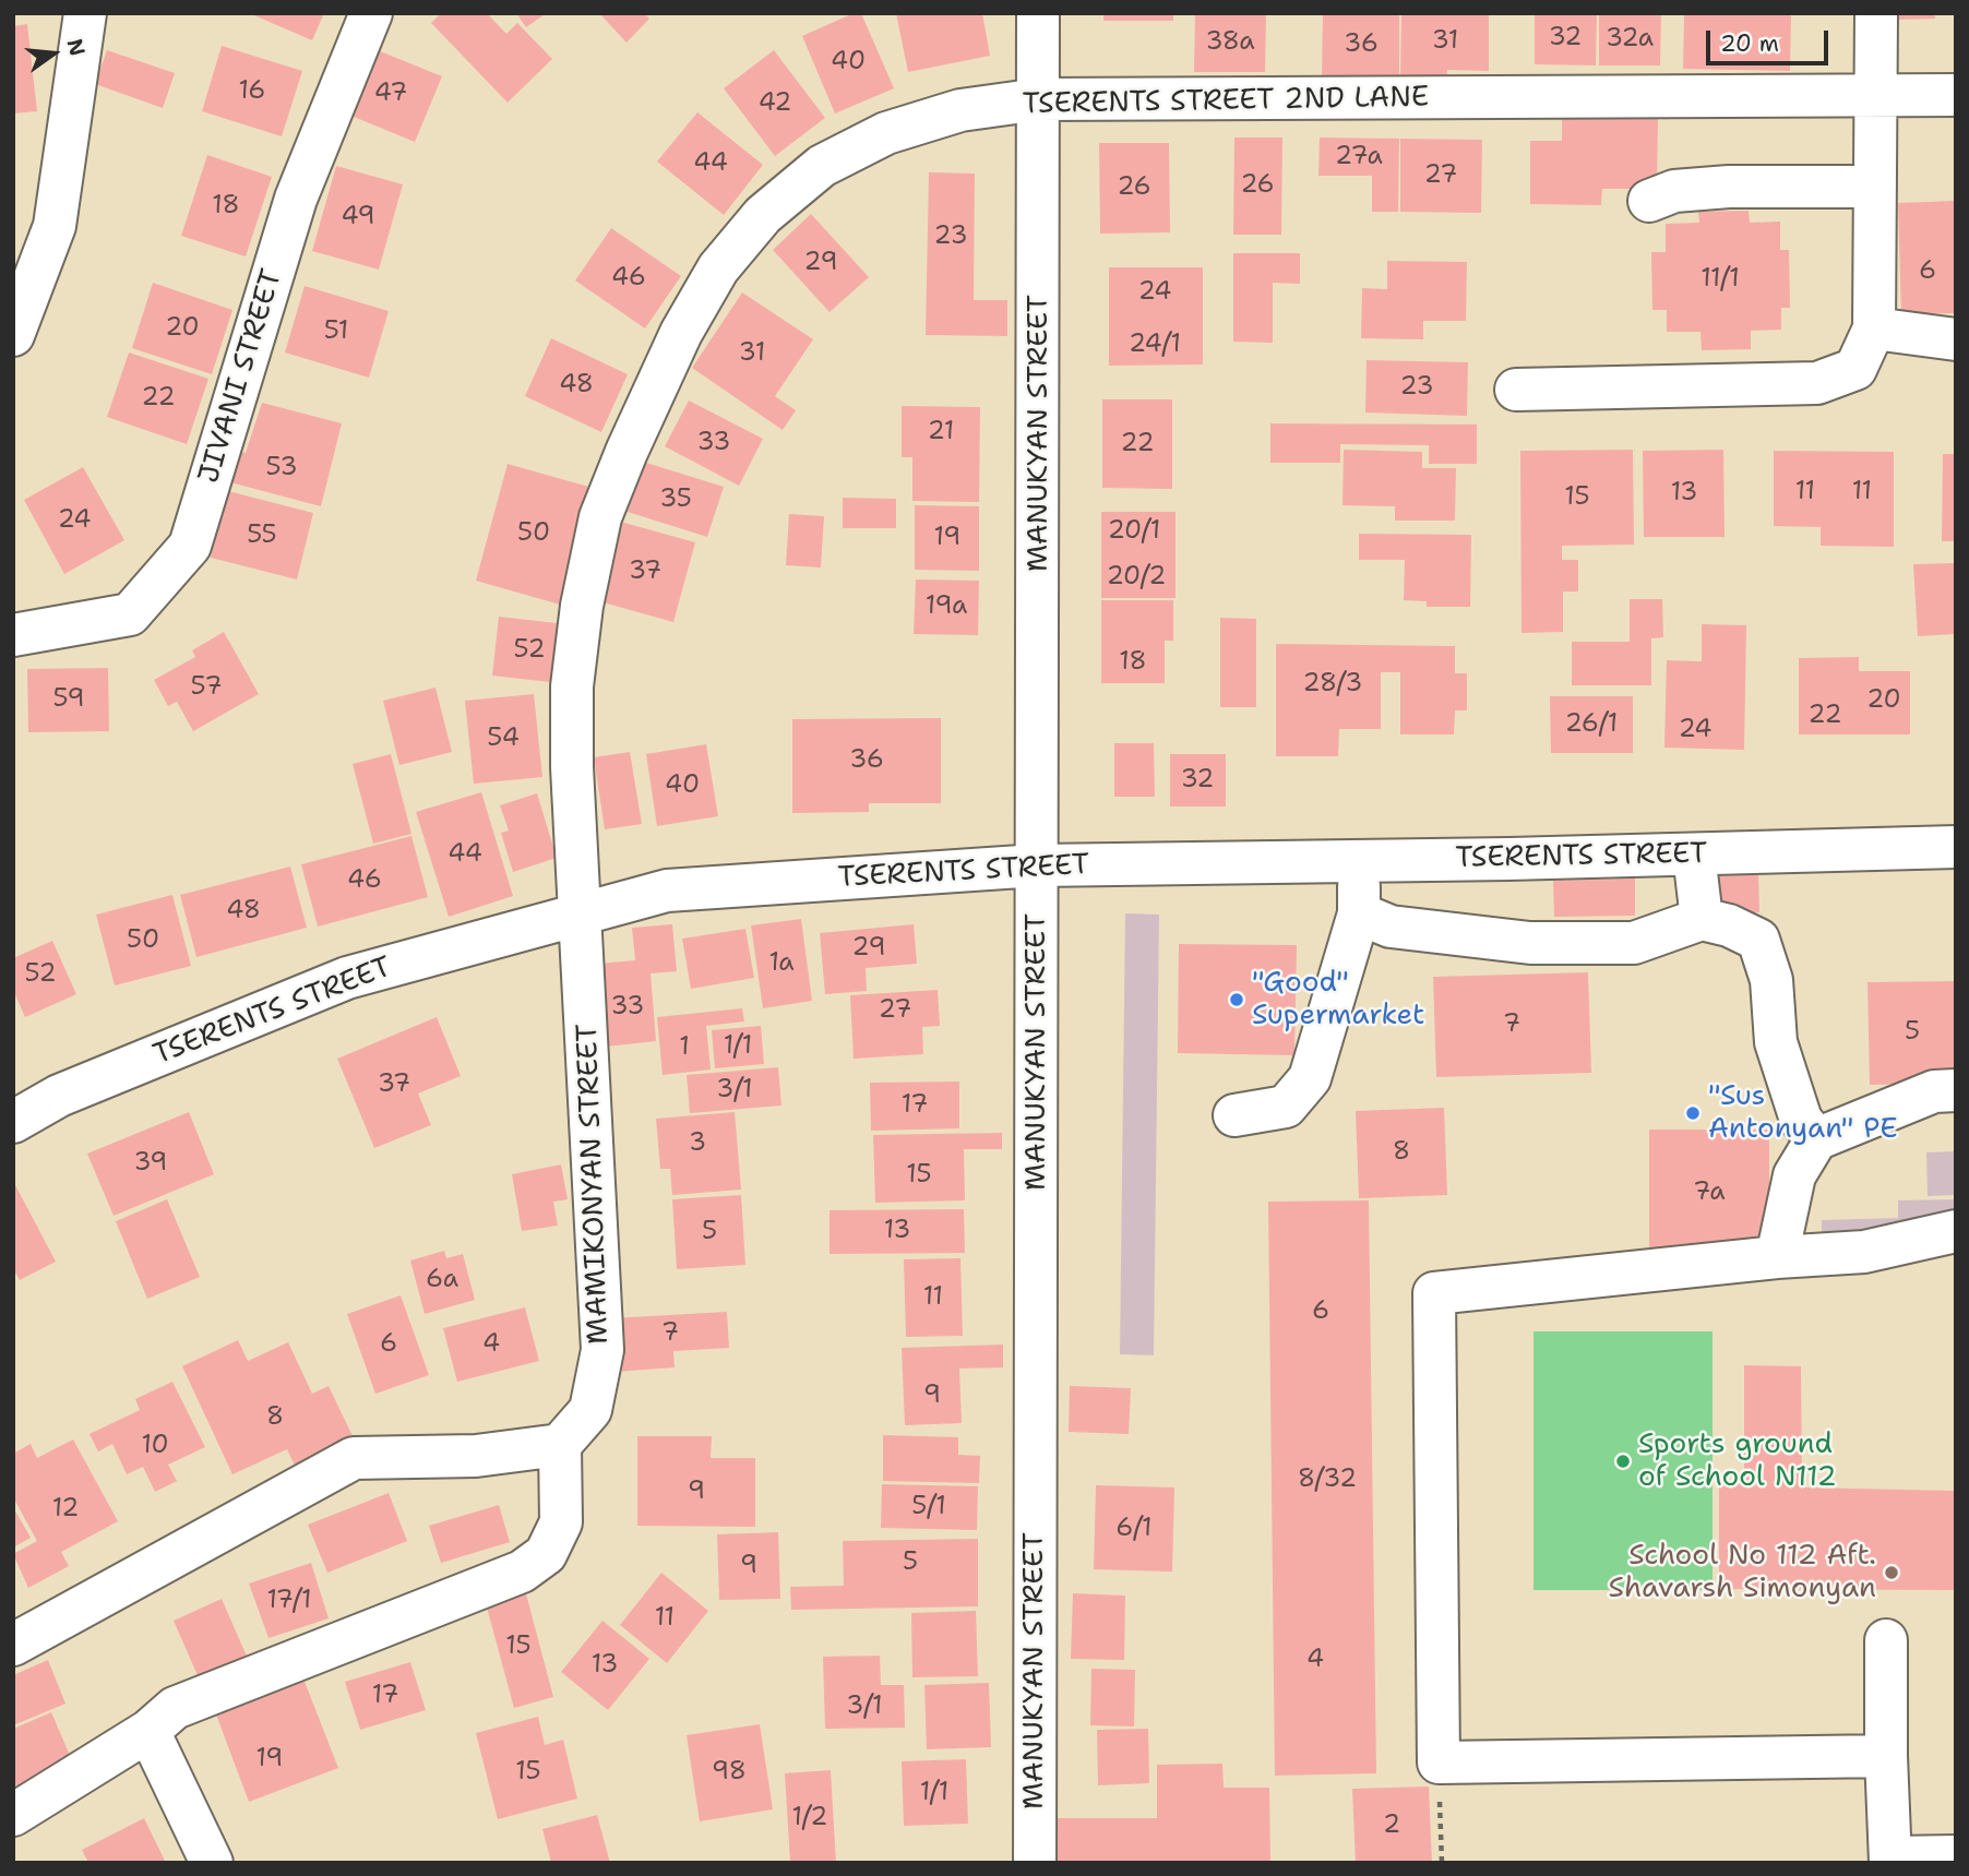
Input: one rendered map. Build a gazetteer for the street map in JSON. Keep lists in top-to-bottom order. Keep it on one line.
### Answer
{"streets":{"street":["TSERENTS STREET 2ND LANE","JIVANI STREET","MANUKYAN STREET","TSERENTS STREET","MAMIKONYAN STREET"]},"crossings":[["TSERENTS STREET 2ND LANE","MANUKYAN STREET"],["TSERENTS STREET 2ND LANE","TSERENTS STREET"],["TSERENTS STREET 2ND LANE","MAMIKONYAN STREET"],["MANUKYAN STREET","TSERENTS STREET"],["TSERENTS STREET","MAMIKONYAN STREET"]],"places":["\"Good\" Supermarket","\"Sus Antonyan\" PE","Sports ground of School N112","School No 112 Aft. Shavarsh Simonyan"],"house_numbers":["32","32a","31","38a","36","40","16","47","42","27a","44","27","26","26","18","49","23","29","6","46","11/1","24","20","51","24/1","31","48","23","22","21","33","22","53","11","11","13","15","35","24","20/1","50","55","19","37","20/2","19a","52","18","28/3","57","59","20","22","26/1","24","54","36","32","40","44","46","48","50","29","1a","52","33","27","7","5","1/1","1","37","3/1","17","3","8","39","15","7a","13","5","6a","11","6","7","6","4","9","8","10","8/32","9","5/1","12","6/1","5","9","17/1","11","15","4","13","17","3/1","19","15","98","1/1","1/2","2"],"scale_bar":"20 m","north":"right"}
